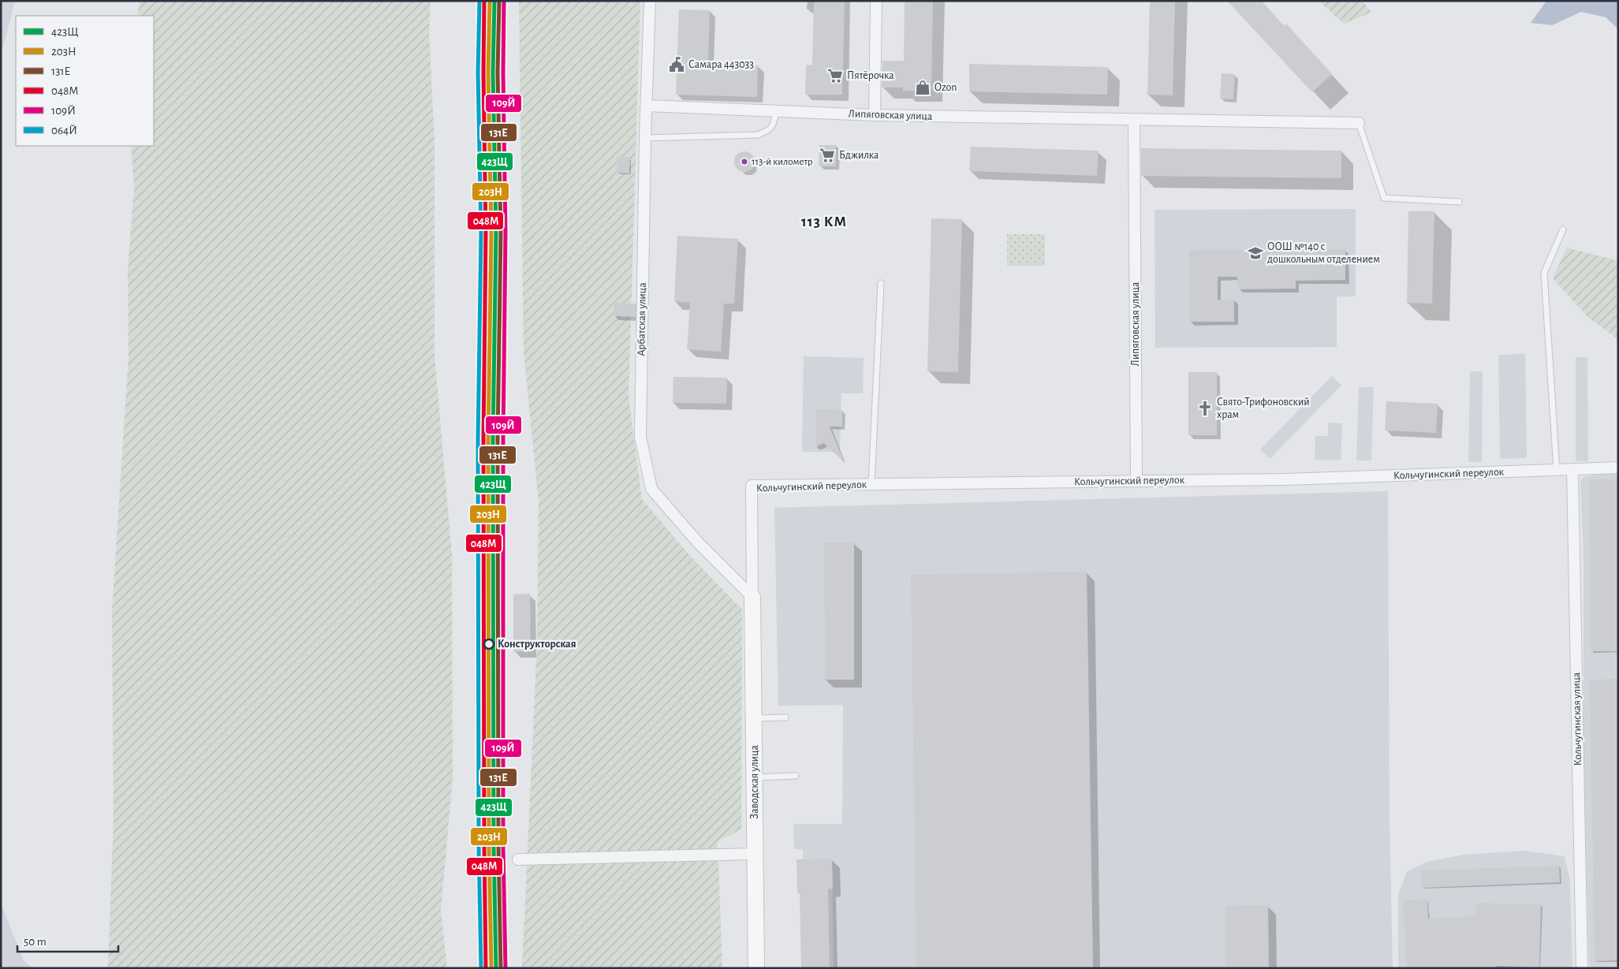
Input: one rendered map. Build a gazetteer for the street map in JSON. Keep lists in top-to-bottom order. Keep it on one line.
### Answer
{"streets":{"street":["Липяговская улица","Арбатская улица","Кольчугинский переулок","Кольчугинская улица","Заводская улица"]},"crossings":[["Липяговская улица","Арбатская улица"],["Липяговская улица","Кольчугинский переулок"],["Арбатская улица","Кольчугинский переулок"],["Арбатская улица","Заводская улица"],["Кольчугинский переулок","Кольчугинская улица"],["Кольчугинский переулок","Заводская улица"]],"districts":["113 КМ"],"places":{"public building":["Самара 443033"],"supermarket":["Пятёрочка","Бджилка"],"shop":["Ozon"],"other":["113-й километр","Конструкторская"],"school or university":["ООШ №140 с дошкольным отделением"],"church":["Свято-Трифоновский храм"]},"lines":["transit line 423Щ","transit line 203Н","transit line 131Е","transit line 048М","transit line 109Й","transit line 064Й"],"legend":["423Щ","203Н","131Е","048М","109Й","064Й"],"scale_bar":"50 m"}
